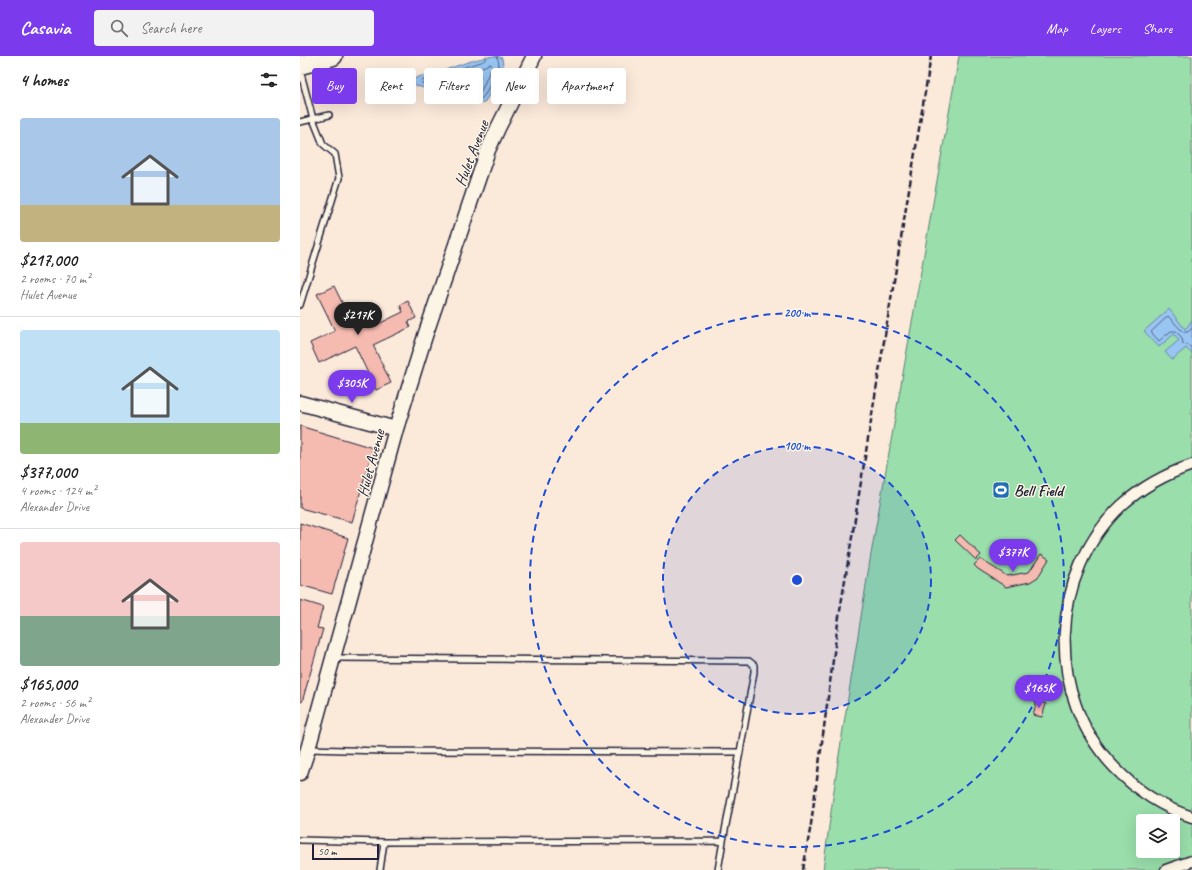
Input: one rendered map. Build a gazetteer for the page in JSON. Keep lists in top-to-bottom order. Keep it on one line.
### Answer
{"streets":{"street":["Hulet Avenue"]},"places":{"sports":["Bell Field"]},"scale_bar":"50 m","page":{"header":"Casavia","search":"Search here","nav":["Map","Layers","Share"],"heading":"4 homes","chip":["Buy","Rent","Filters","New","Apartment"],"list":[{"name":"$217,000","note":"2 rooms · 70 m² · Hulet Avenue"},{"name":"$377,000","note":"4 rooms · 124 m² · Alexander Drive"},{"name":"$165,000","note":"2 rooms · 56 m² · Alexander Drive"}],"price":["$217K","$305K","$377K","$165K"],"scale":"50 m"},"rings":["200 m","100 m"]}
